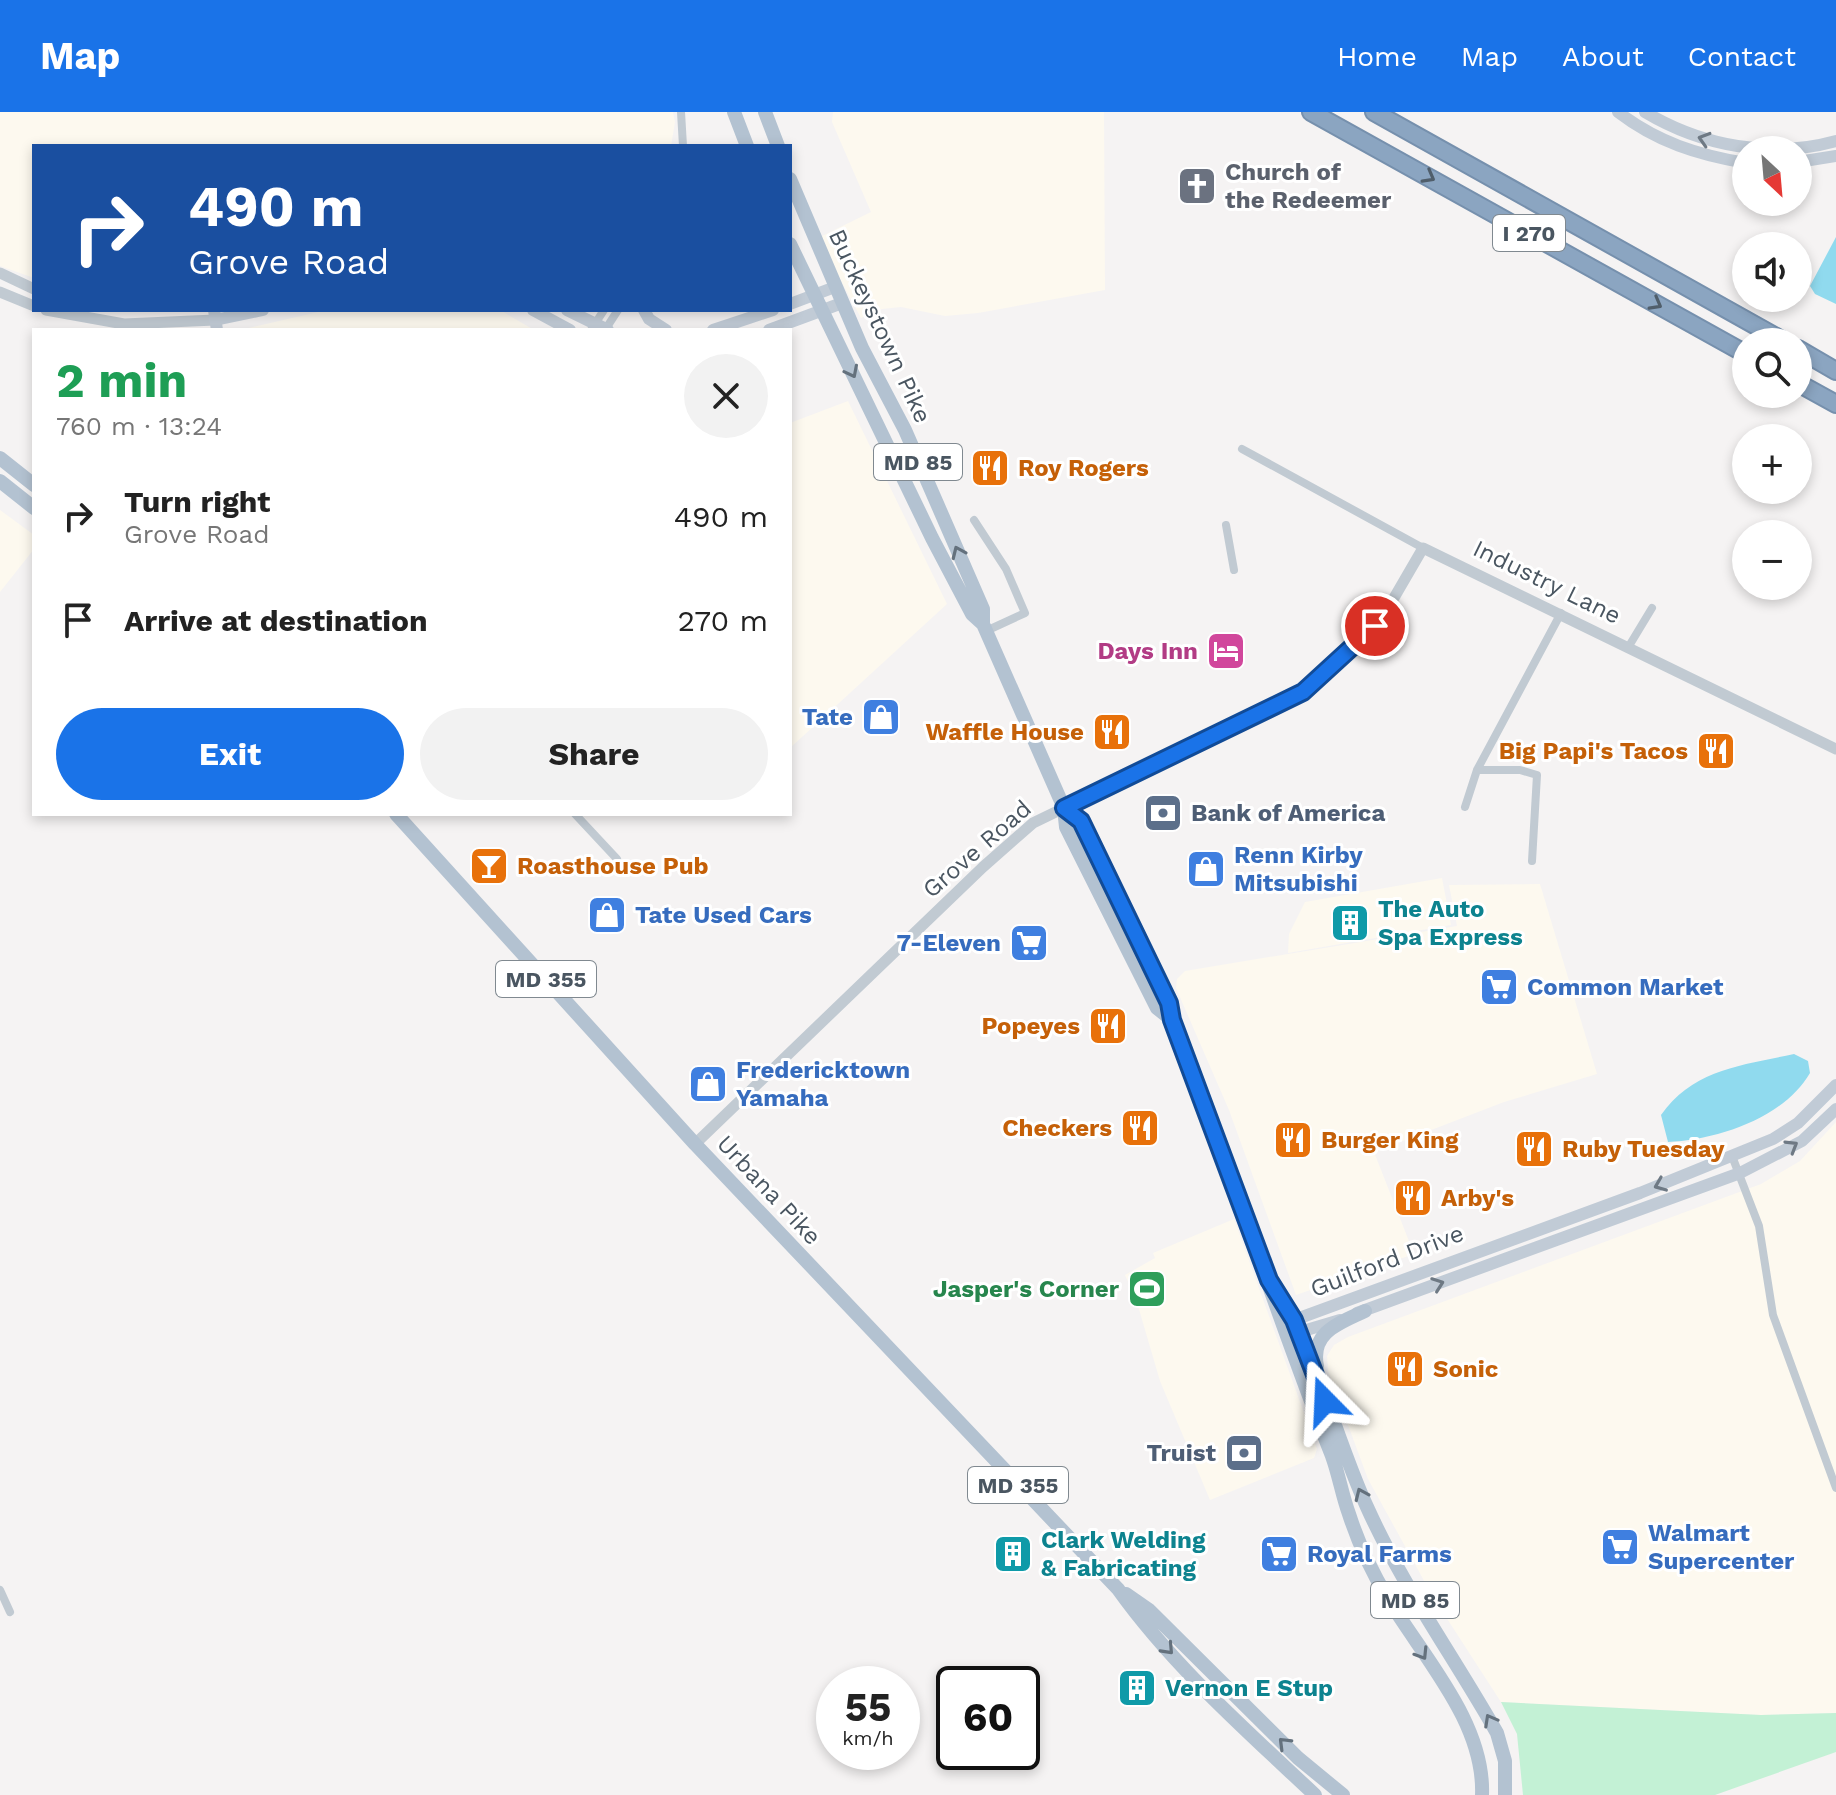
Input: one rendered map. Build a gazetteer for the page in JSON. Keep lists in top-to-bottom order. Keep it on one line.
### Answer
{"streets":{"highway":["I 270"],"main road":["Buckeystown Pike","MD 85","MD 355","Urbana Pike","Guilford Drive"],"street":["Industry Lane","Grove Road"]},"crossings":[["Buckeystown Pike","Grove Road"],["Buckeystown Pike","Guilford Drive"],["Industry Lane","Grove Road"],["Grove Road","Urbana Pike"]],"places":{"church":["Church of the Redeemer"],"restaurant":["Roy Rogers","Waffle House","Big Papi's Tacos","Popeyes","Checkers","Burger King","Ruby Tuesday","Arby's","Sonic"],"hotel":["Days Inn"],"shop":["Tate","Renn Kirby Mitsubishi","Tate Used Cars","Fredericktown Yamaha"],"bank":["Bank of America","Truist"],"bar":["Roasthouse Pub"],"building":["The Auto Spa Express","Clark Welding & Fabricating","Vernon E Stup"],"supermarket":["7-Eleven","Common Market","Walmart Supercenter","Royal Farms"],"sports":["Jasper's Corner"]},"north":"bottom right","page":{"header":"Map","nav":["Home","Map","About","Contact"],"map_buttons":["+","−"],"turn":["490 m","Grove Road"],"heading":["2 min","760 m · 13:24"],"list":[{"name":"Turn right","note":"Grove Road","value":"490 m"},{"name":"Arrive at destination","value":"270 m"}],"buttons":["Exit","Share"],"speed":"55 km/h","limit":"60"}}
